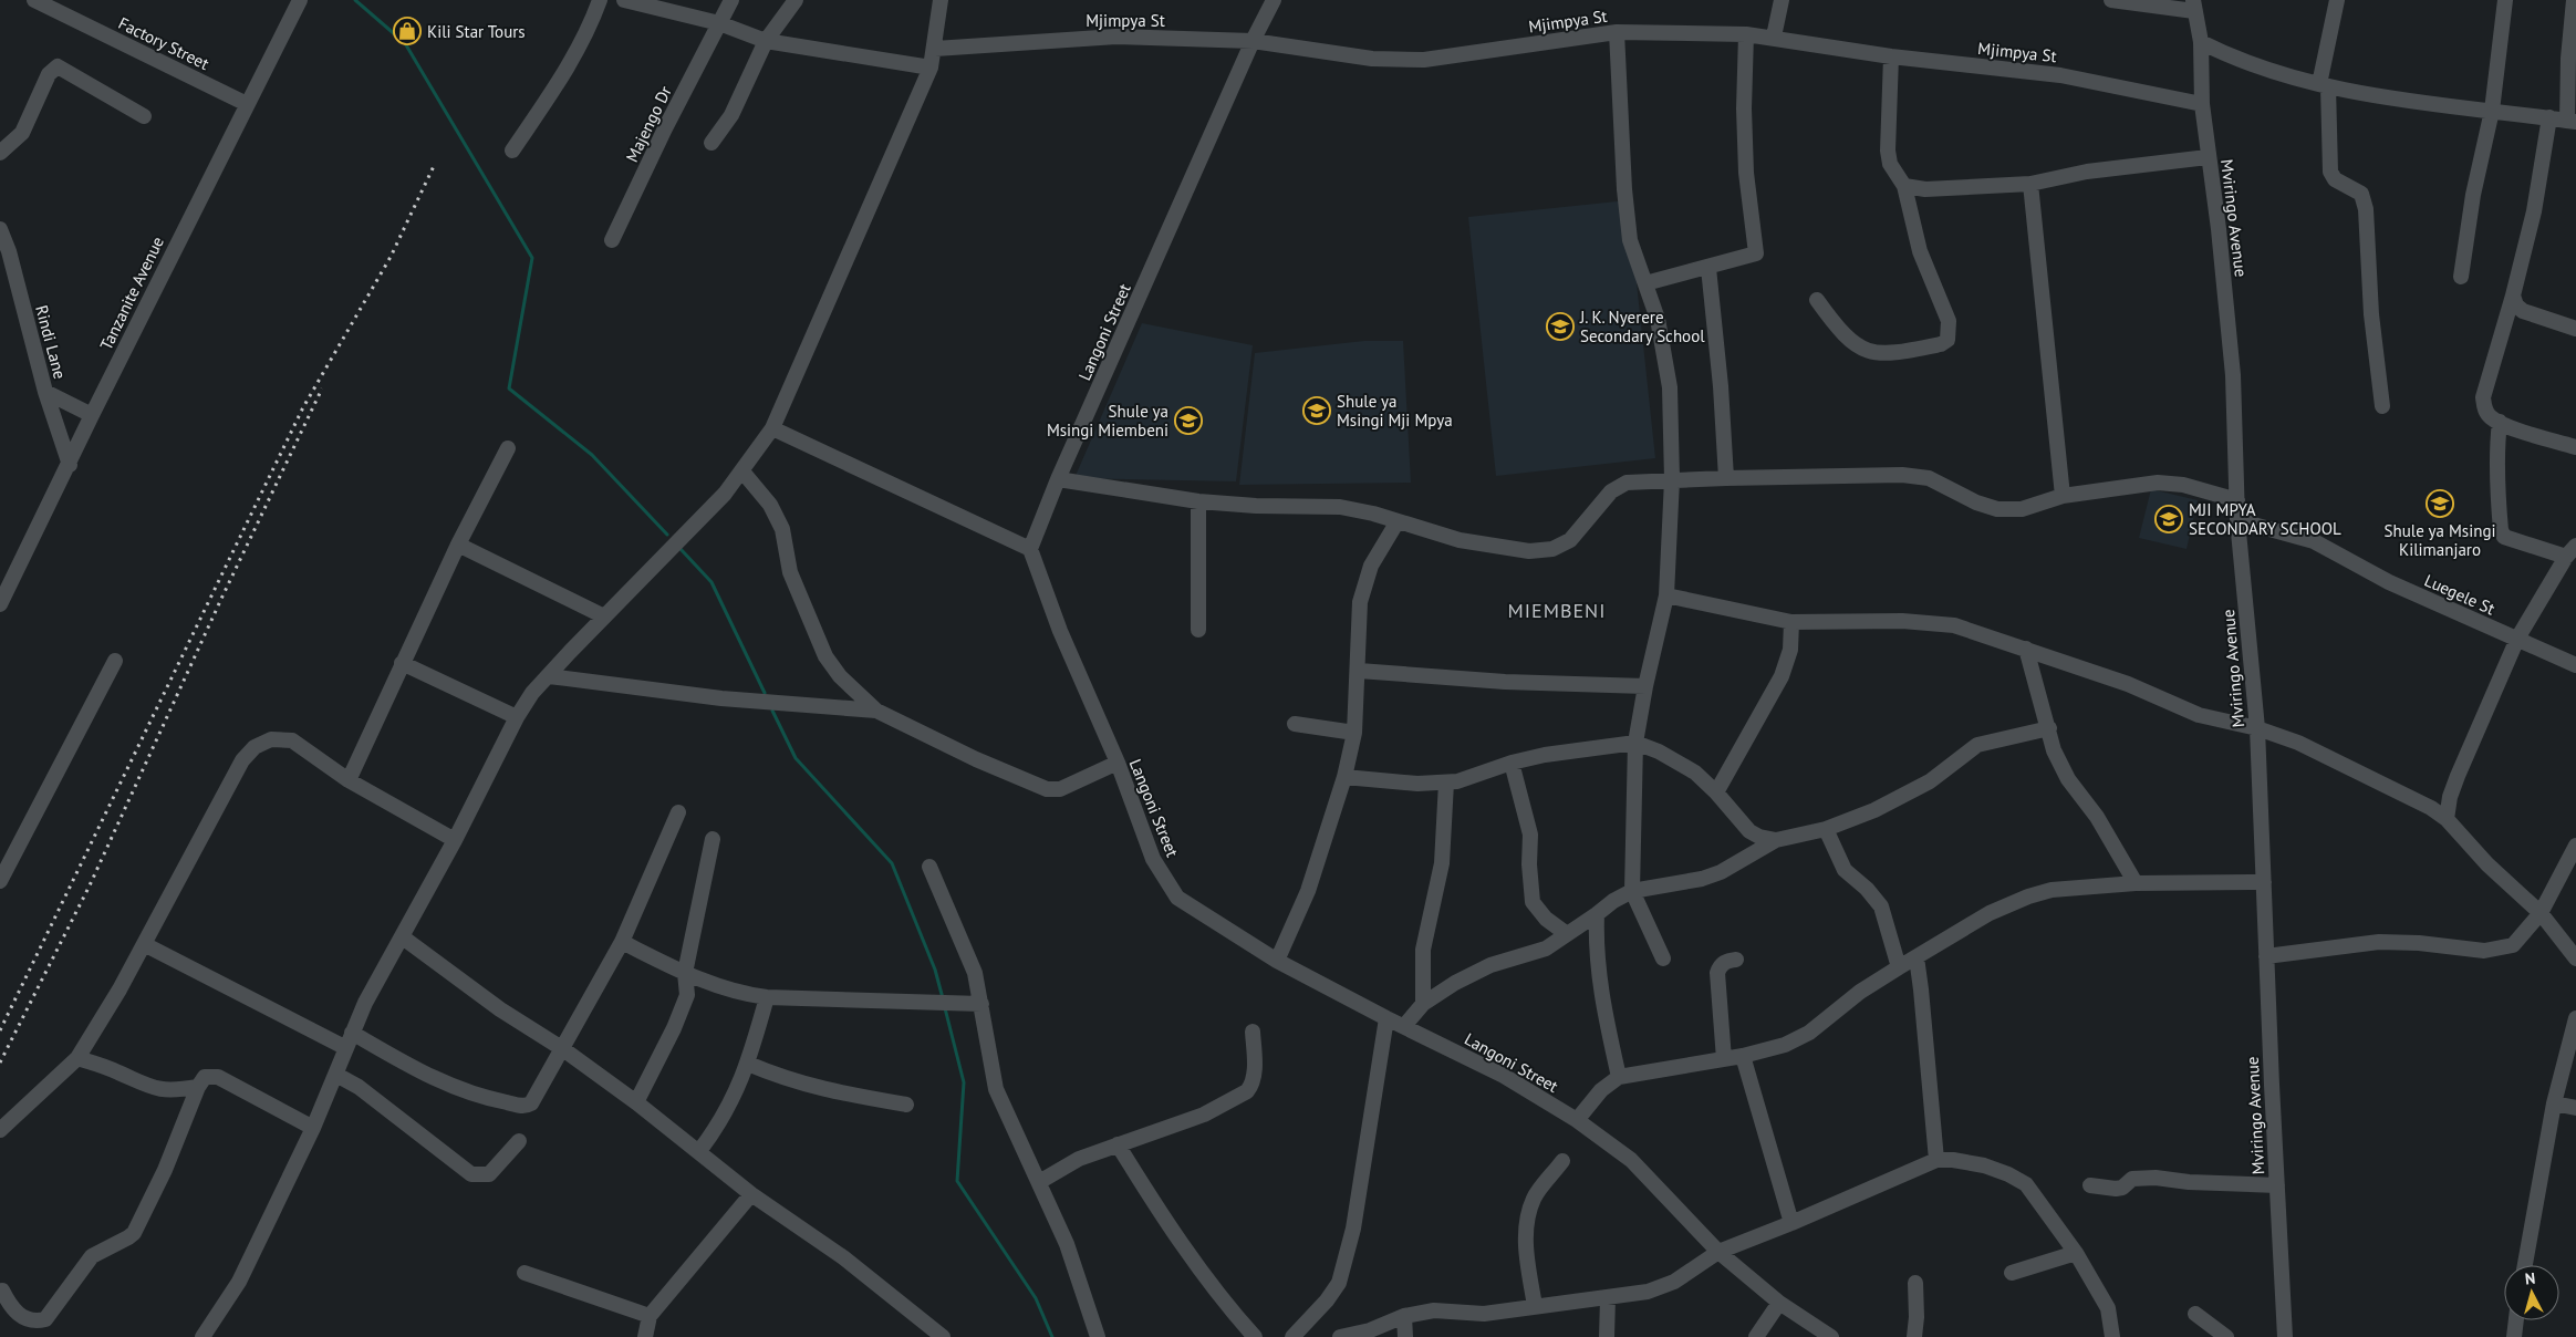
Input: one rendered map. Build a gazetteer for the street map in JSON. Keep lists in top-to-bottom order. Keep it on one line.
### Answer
{"streets":{"street":["Mjimpya St","Factory Street","Majengo Dr","Mviringo Avenue","Tanzanite Avenue","Langoni Street","Rindi Lane","Luegele St"]},"crossings":[["Mjimpya St","Mviringo Avenue"],["Mjimpya St","Langoni Street"],["Factory Street","Tanzanite Avenue"],["Mviringo Avenue","Luegele St"],["Tanzanite Avenue","Rindi Lane"]],"districts":["MIEMBENI"],"places":{"shop":["Kili Star Tours"],"school or university":["J. K. Nyerere Secondary School","Shule ya Msingi Mji Mpya","Shule ya Msingi Miembeni","Shule ya Msingi Kilimanjaro","MJI MPYA SECONDARY SCHOOL"]},"north":"top"}
